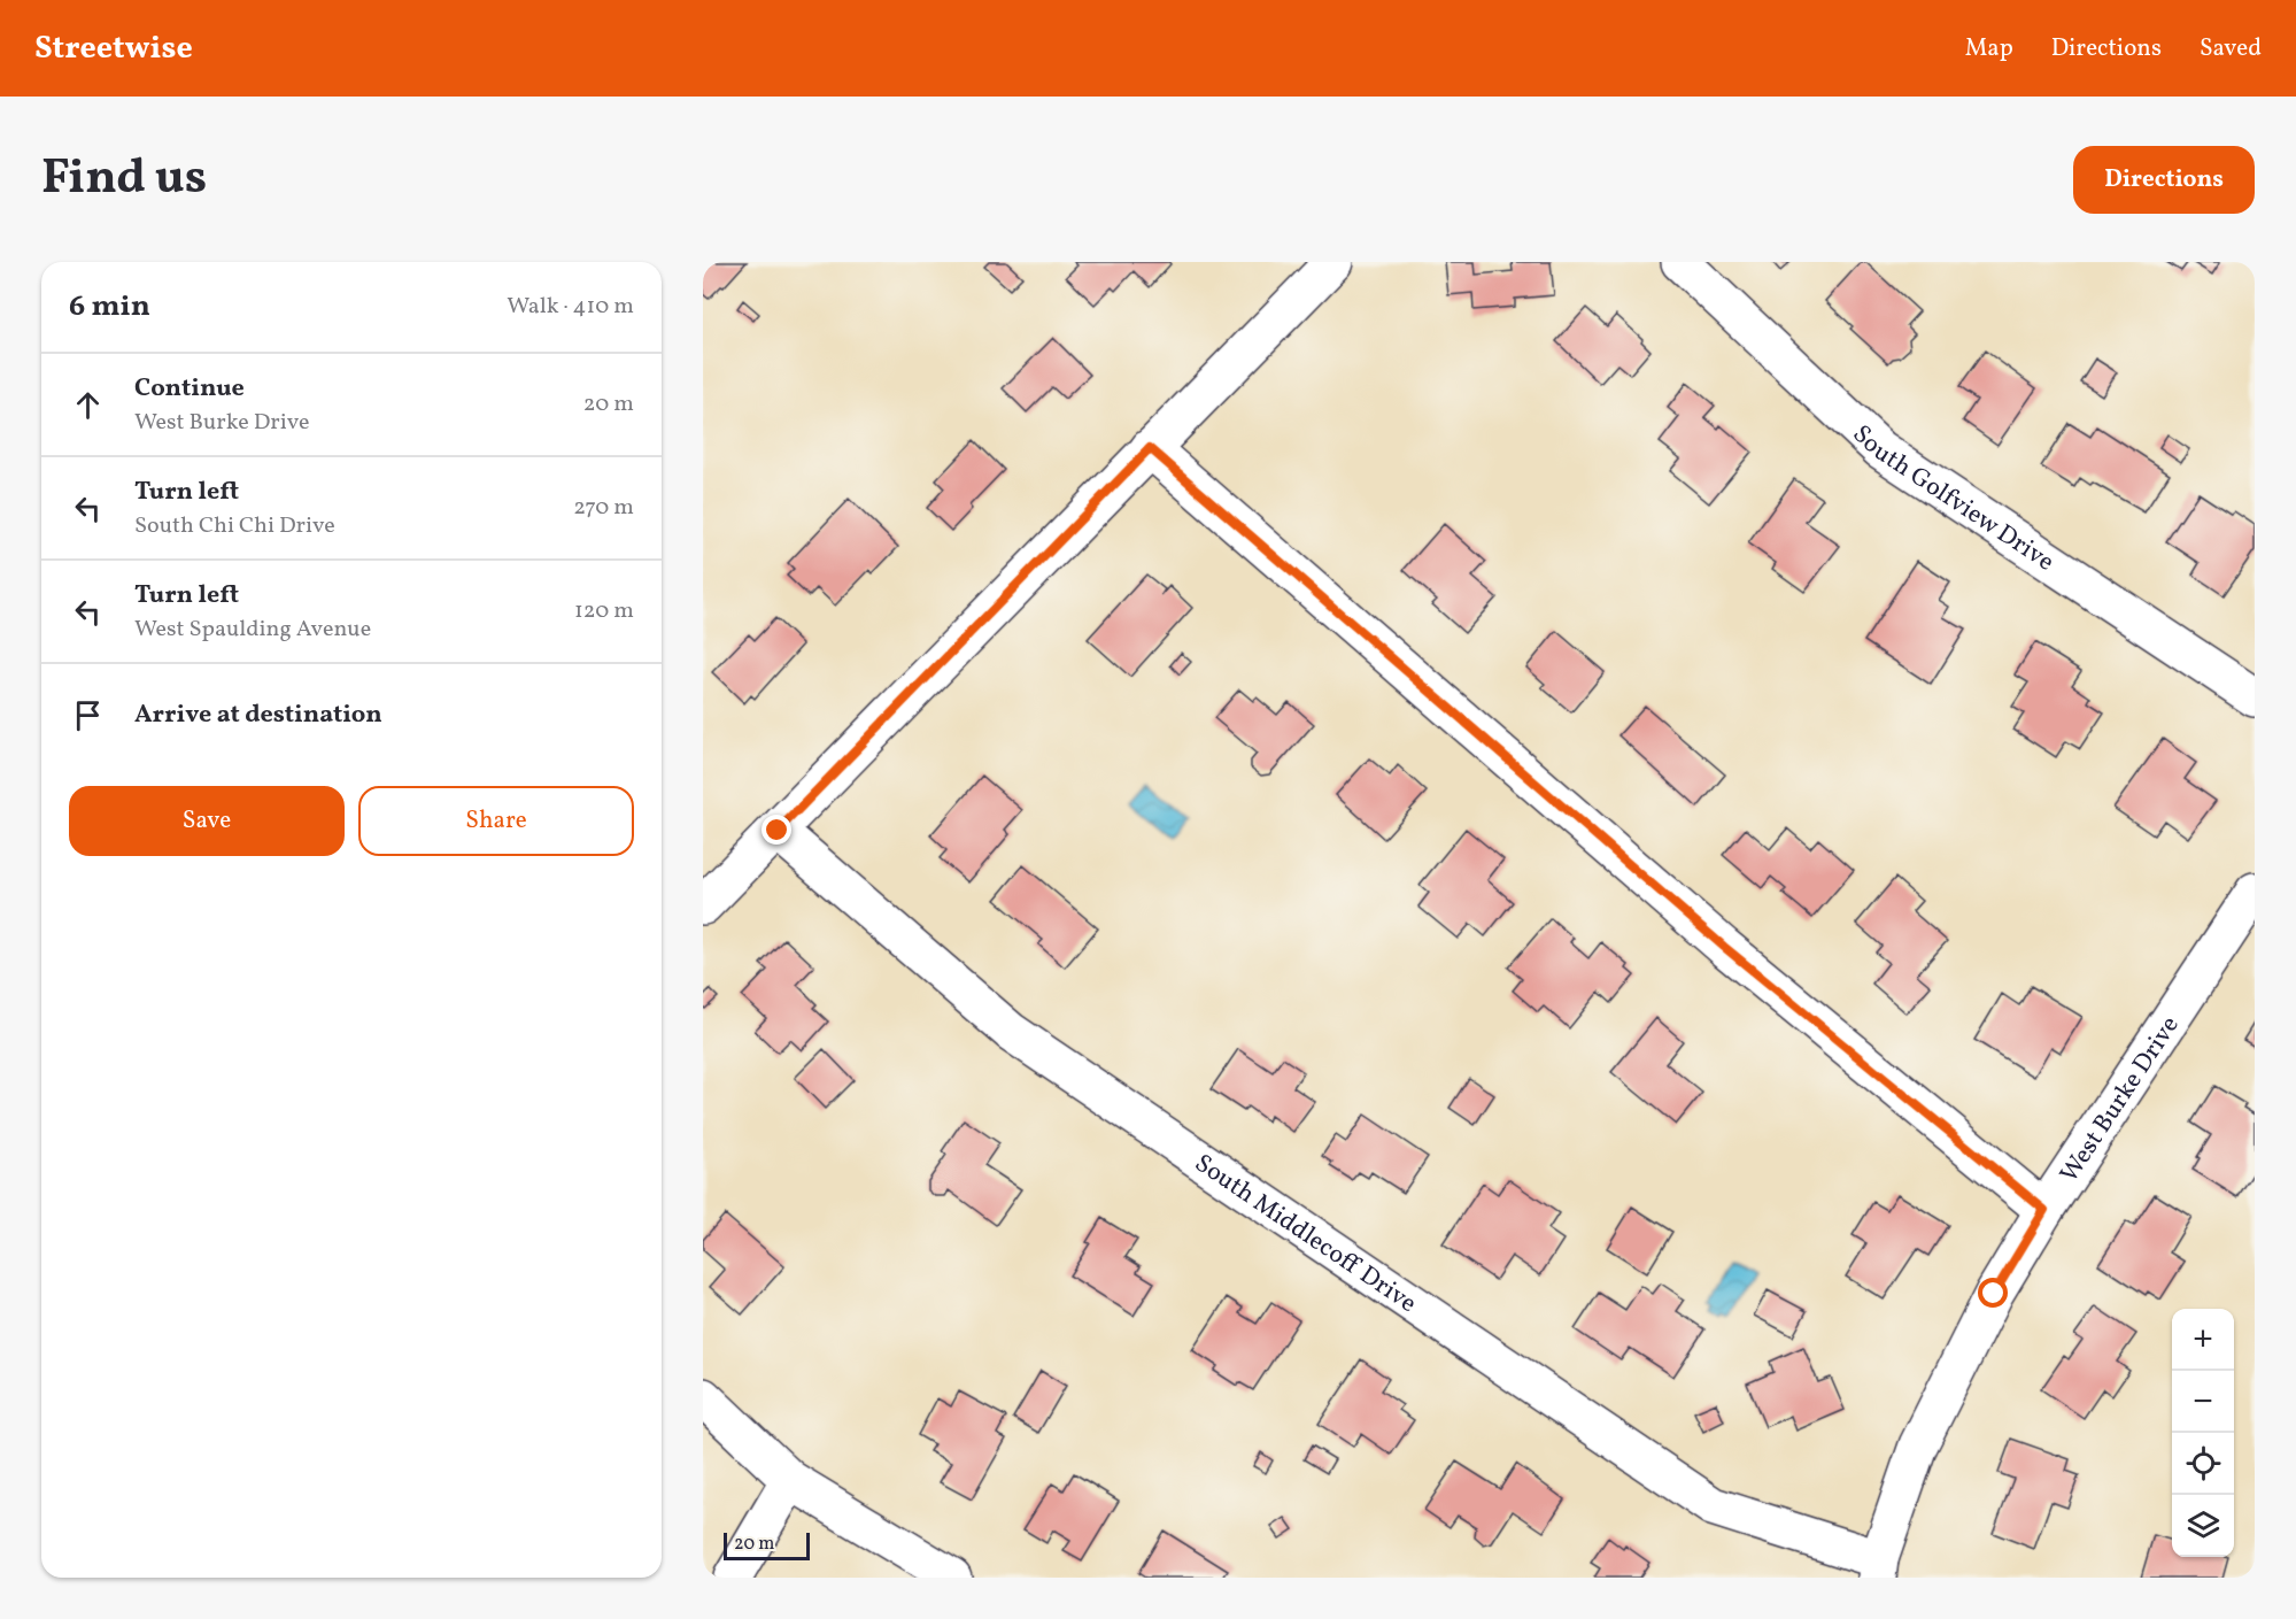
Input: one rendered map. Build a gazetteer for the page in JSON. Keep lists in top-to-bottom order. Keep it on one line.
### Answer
{"streets":{"street":["South Golfview Drive","West Burke Drive","South Middlecoff Drive"]},"crossings":[["West Burke Drive","South Middlecoff Drive"]],"scale_bar":"20 m","page":{"header":"Streetwise","nav":["Map","Directions","Saved"],"title":"Find us","buttons":["Directions",["Save","Share"]],"heading":["6 min","Walk · 410 m"],"list":[["Continue","West Burke Drive","20 m"],["Turn left","South Chi Chi Drive","270 m"],["Turn left","West Spaulding Avenue","120 m"],"Arrive at destination"],"map_buttons":["+","−"],"scale":"20 m"}}
